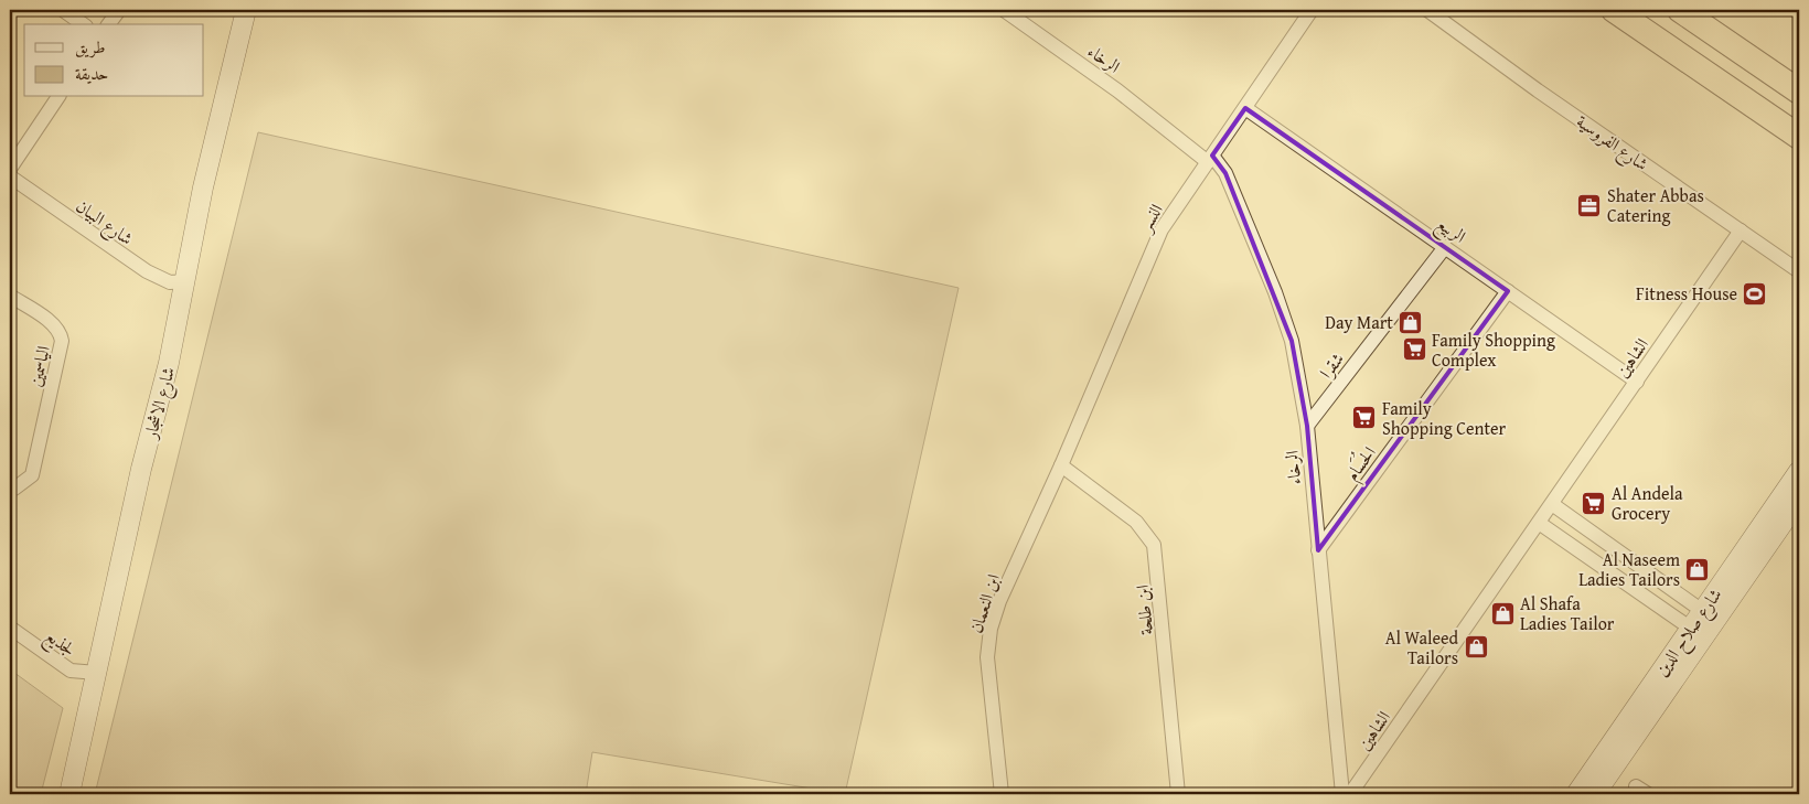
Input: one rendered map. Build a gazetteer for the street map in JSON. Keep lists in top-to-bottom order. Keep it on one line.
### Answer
{"streets":{"street":["الرخاء","شارع الفروسية","النسر","شارع البيان","الربيع","الشاهين","شقرا","الياسمين","شارع الاشجار","الحُسَام","ابن النعمان","ابن طلحة","شارع صلاح الدين","لجذيع"]},"crossings":[["الرخاء","النسر"],["الرخاء","شقرا"],["الرخاء","الحُسَام"],["شارع الفروسية","الشاهين"],["النسر","الربيع"],["النسر","ابن النعمان"],["النسر","ابن طلحة"],["شارع البيان","شارع الاشجار"],["الربيع","الشاهين"],["الربيع","شقرا"],["الربيع","الحُسَام"],["شارع الاشجار","لجذيع"],["ابن النعمان","ابن طلحة"]],"places":{"office":["Shater Abbas Catering"],"sports":["Fitness House"],"shop":["Day Mart","Al Naseem Ladies Tailors","Al Shafa Ladies Tailor","Al Waleed Tailors"],"supermarket":["Family Shopping Complex","Family Shopping Center","Al Andela Grocery"]},"legend":["طريق","حديقة"]}
